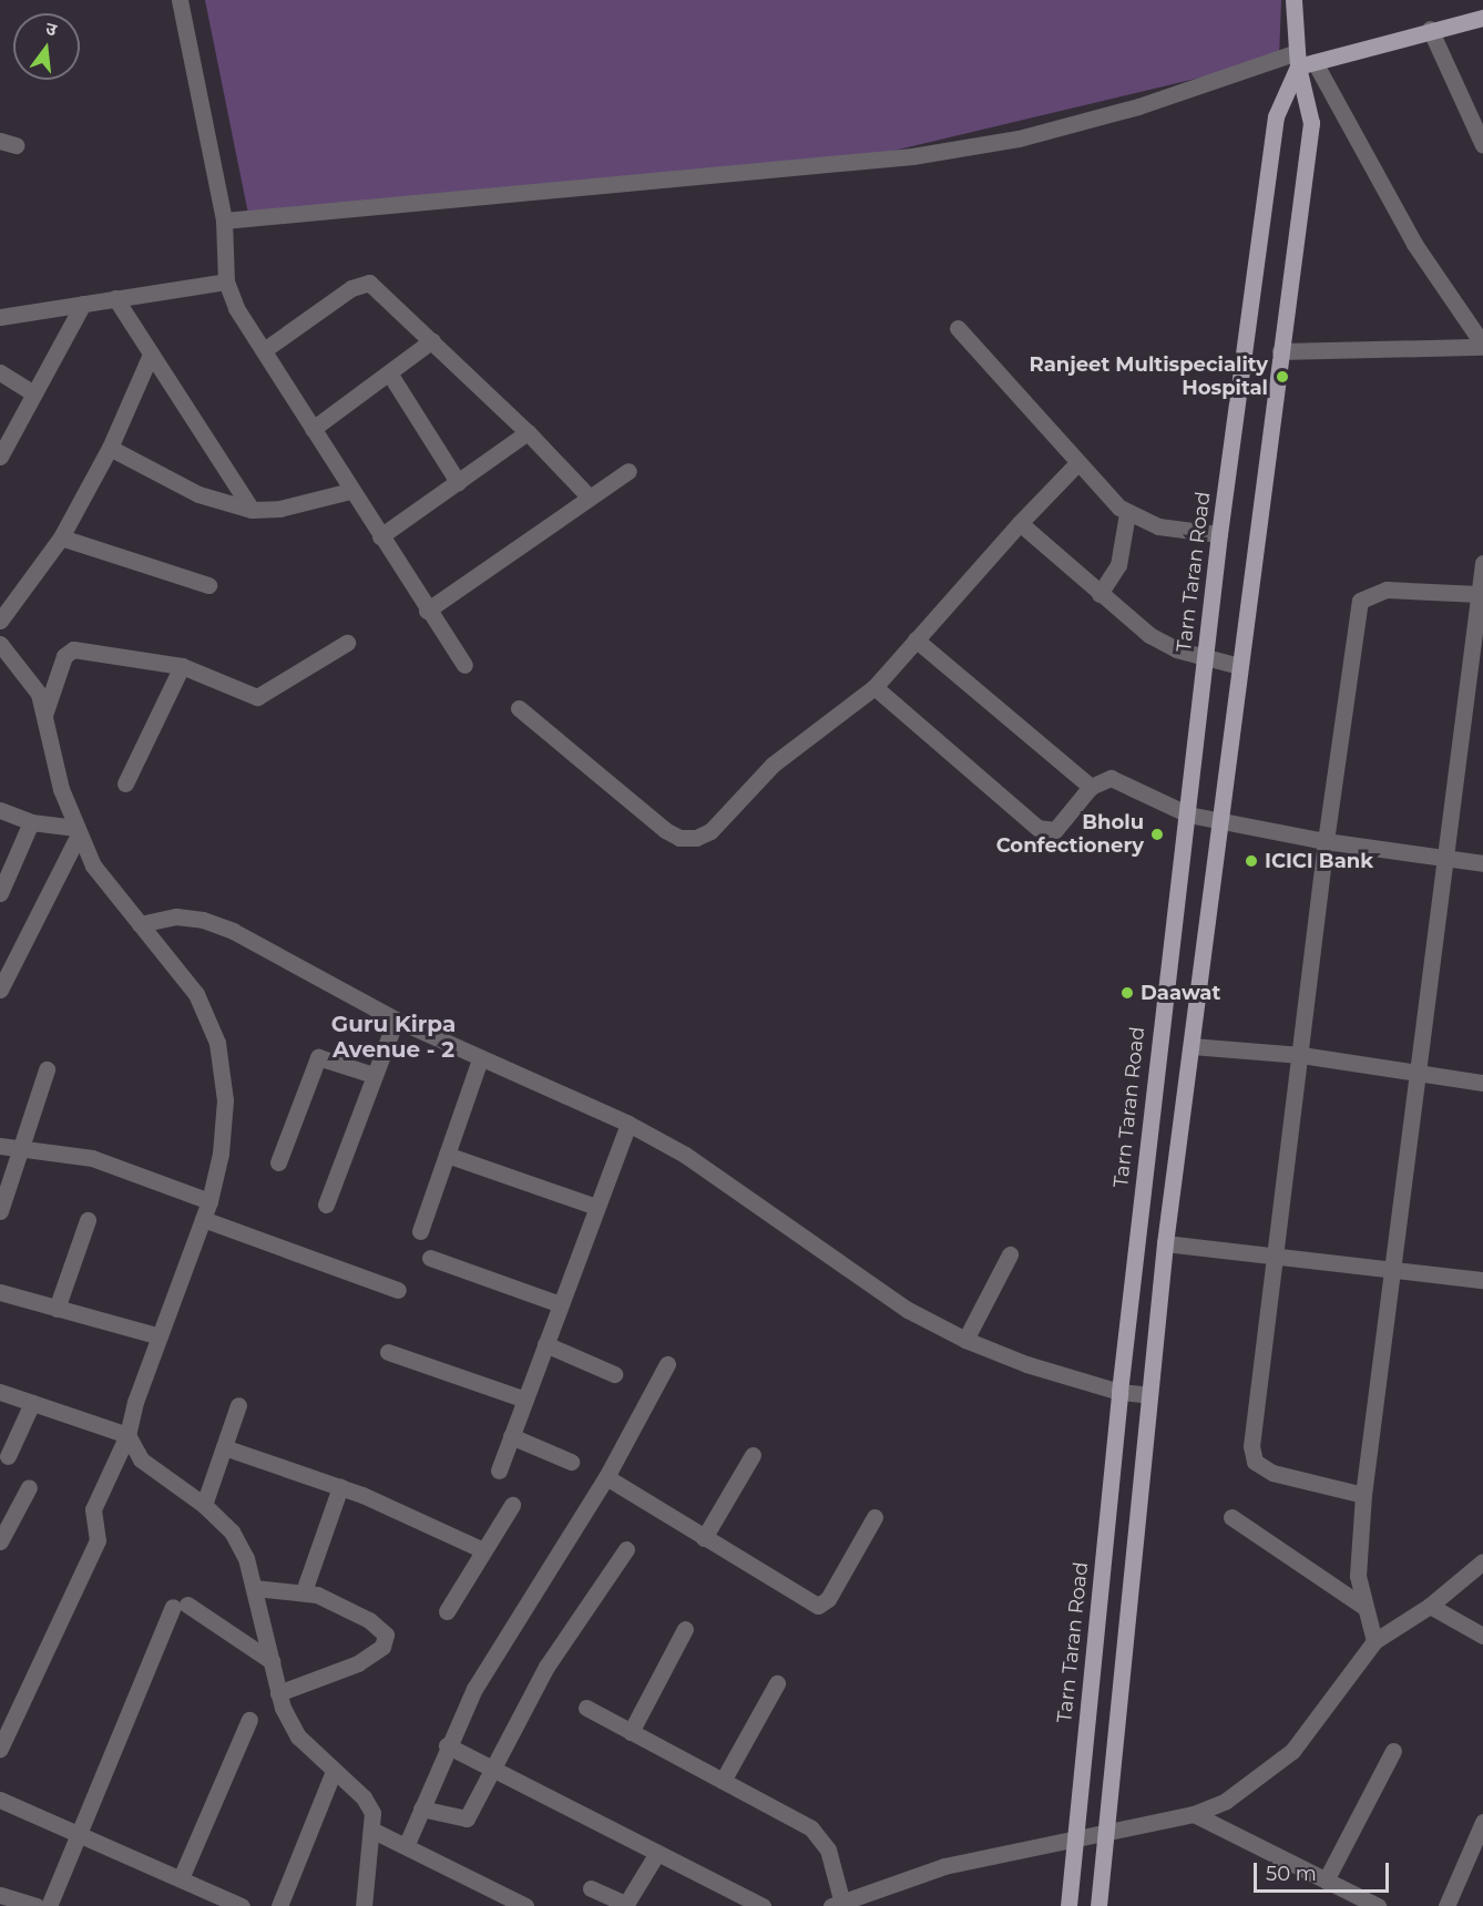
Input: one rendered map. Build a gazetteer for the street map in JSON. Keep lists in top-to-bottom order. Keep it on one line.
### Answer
{"streets":{"main road":["Tarn Taran Road"]},"districts":["Guru Kirpa Avenue - 2"],"places":["Ranjeet Multispeciality Hospital","Bholu Confectionery","ICICI Bank","Daawat"],"scale_bar":"50 m","north":"top"}
